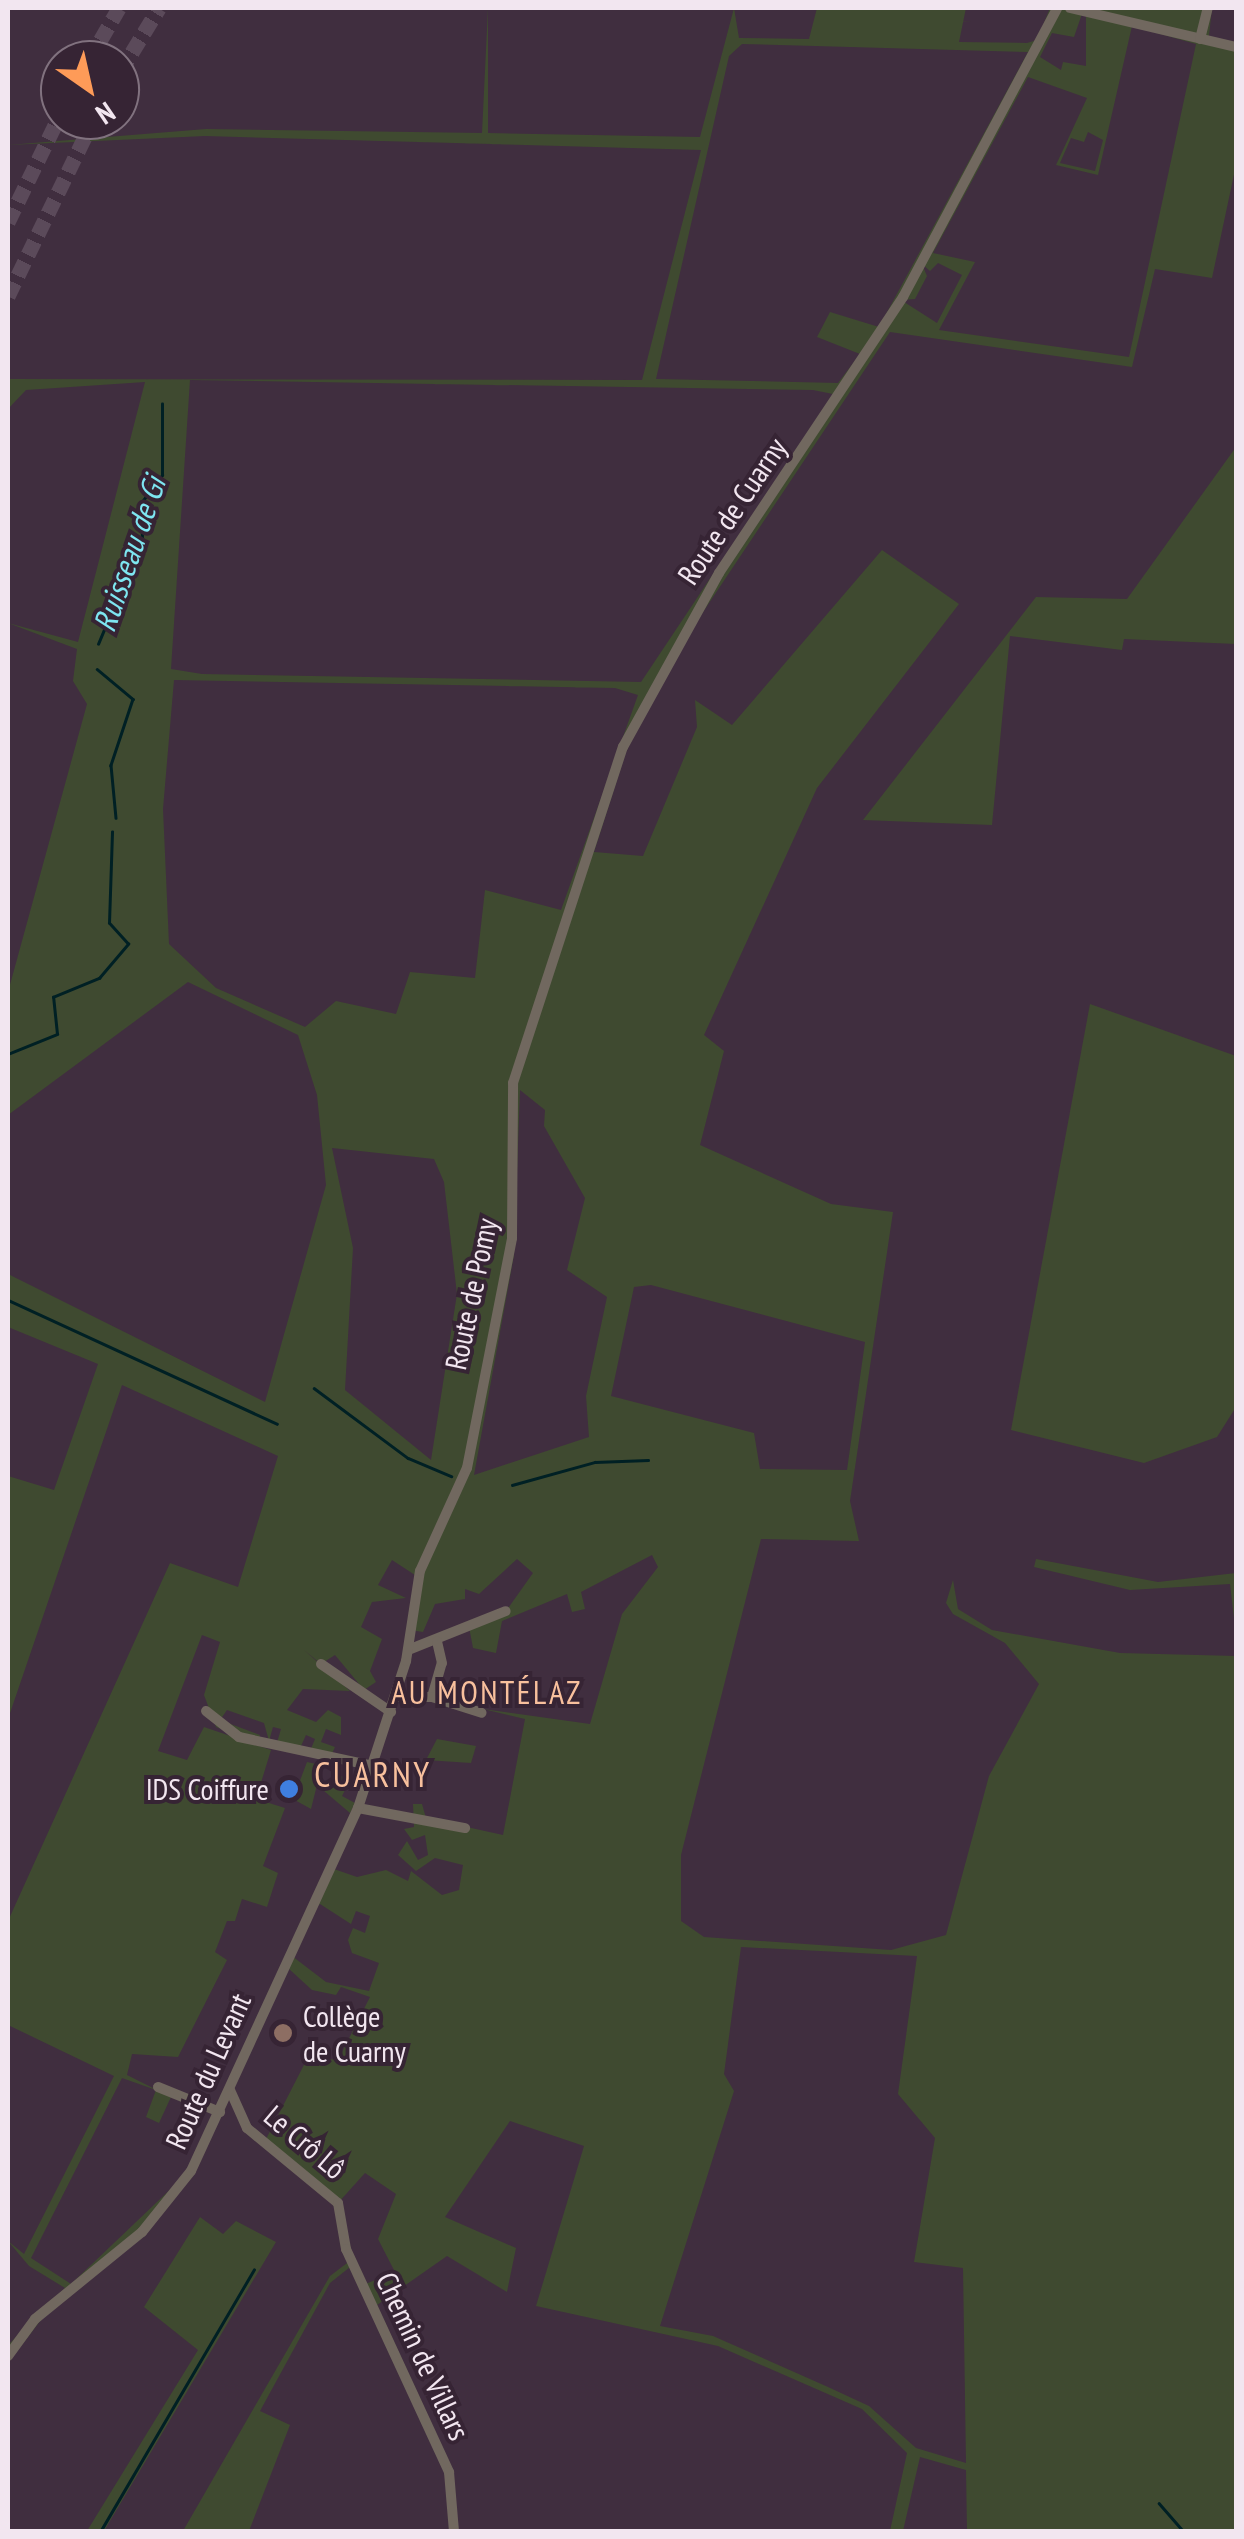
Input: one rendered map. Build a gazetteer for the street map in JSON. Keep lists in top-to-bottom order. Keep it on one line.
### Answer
{"streets":{"street":["Route de Cuarny","Route de Pomy","Route du Levant","Le Crô Lô","Chemin de Villars"]},"crossings":[["Route de Cuarny","Route de Pomy"],["Route de Pomy","Route du Levant"],["Route du Levant","Le Crô Lô"],["Le Crô Lô","Chemin de Villars"]],"districts":["AU MONTÉLAZ","CUARNY"],"water":["Ruisseau de Gi"],"places":["IDS Coiffure","Collège de Cuarny"],"north":"bottom right"}
